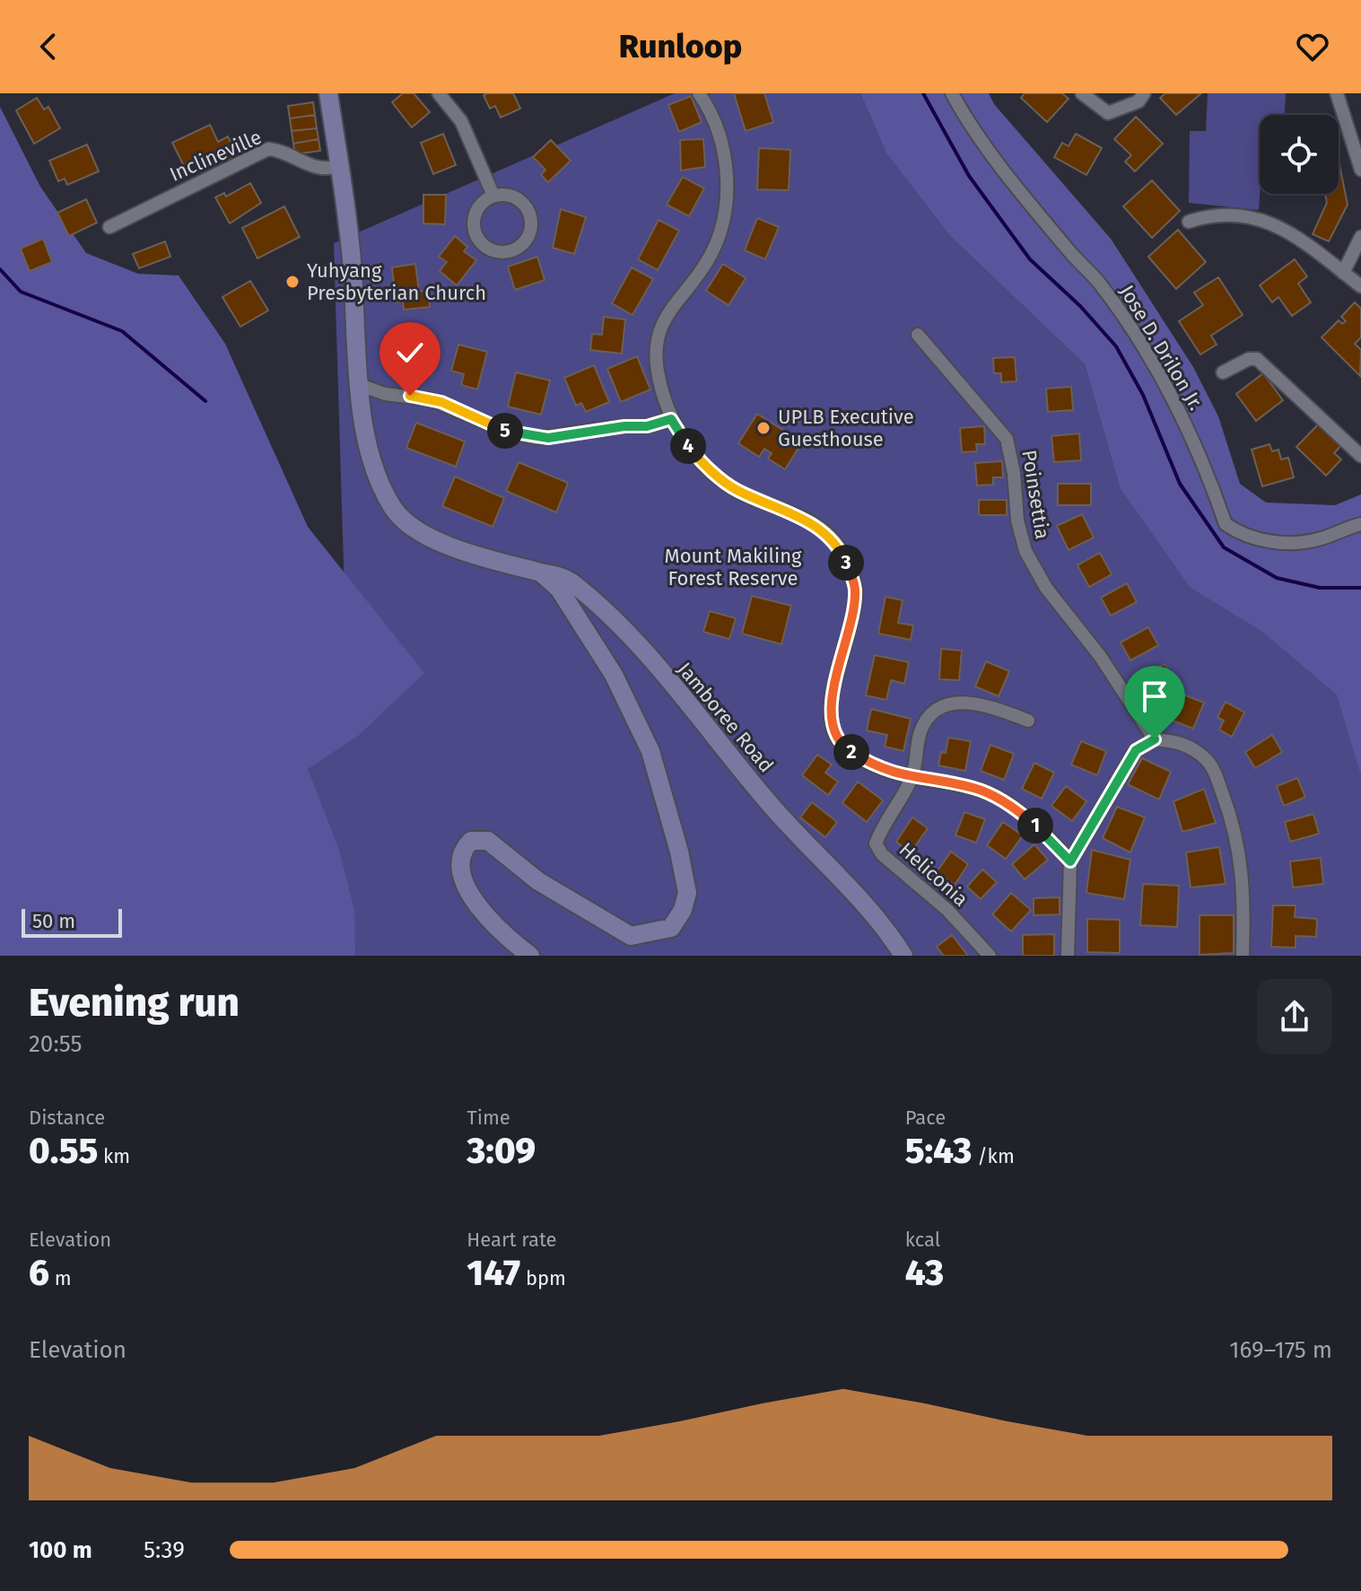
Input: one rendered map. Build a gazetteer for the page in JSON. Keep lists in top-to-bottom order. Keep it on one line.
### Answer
{"streets":{"main road":["Jamboree Road"],"street":["Inclineville","Jose D. Drilon Jr.","Poinsettia","Heliconia"]},"crossings":[["Inclineville","Jamboree Road"]],"parks":["Mount Makiling Forest Reserve"],"places":["Yuhyang Presbyterian Church","UPLB Executive Guesthouse"],"scale_bar":"50 m","page":{"header":"Runloop","pins":["5","4","3","2","1"],"scale":"50 m","heading":["Evening run","20:55"],"stats":[["Distance","0.55 km"],["Time","3:09"],["Pace","5:43 /km"],["Elevation","6 m"],["Heart rate","147 bpm"],["kcal","43"]],"chart":["Elevation","169–175 m"],"list":[{"name":"100 m","note":"5:39"}]}}
